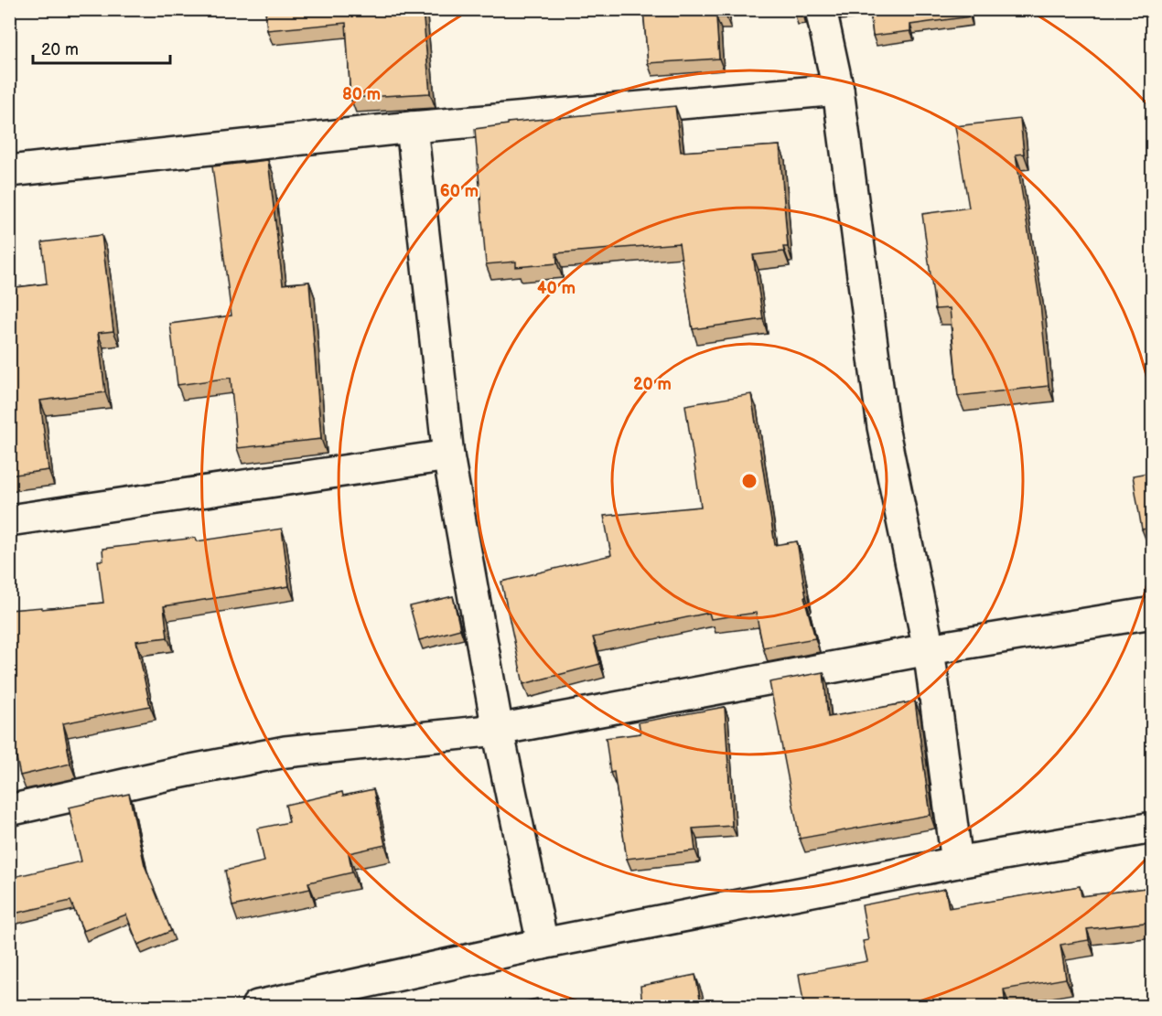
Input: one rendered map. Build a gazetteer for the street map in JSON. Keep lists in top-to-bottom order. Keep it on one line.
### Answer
{"scale_bar":"20 m","rings":["80 m","60 m","40 m","20 m"]}
